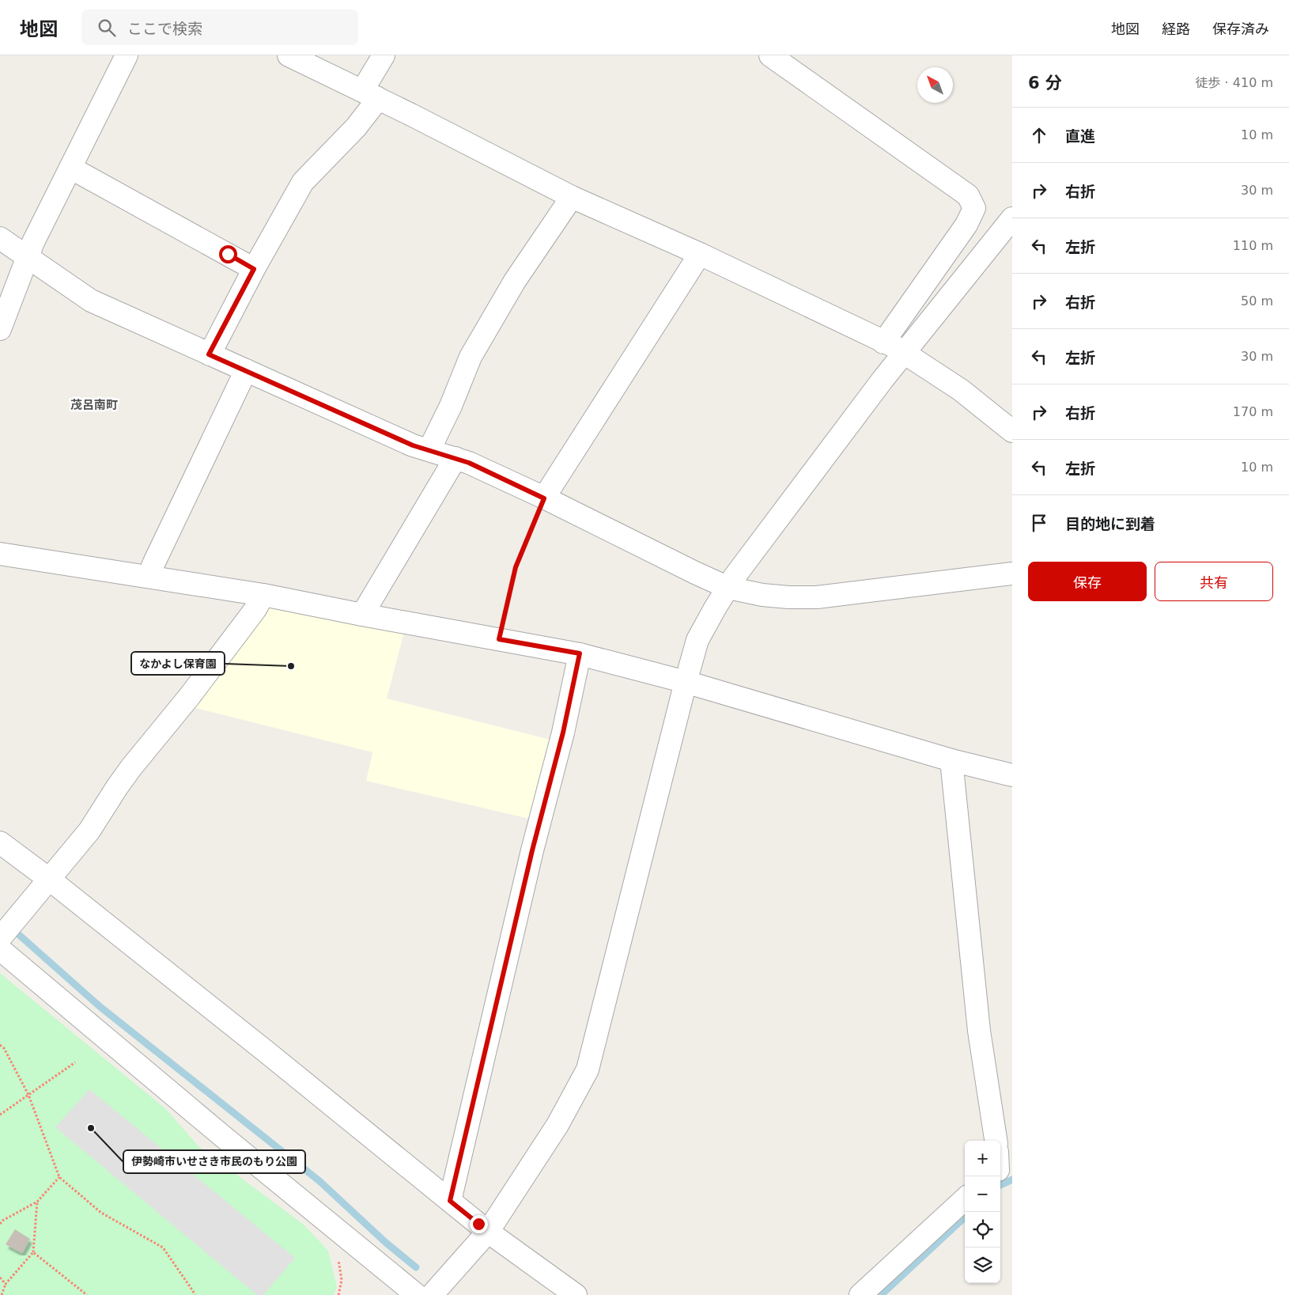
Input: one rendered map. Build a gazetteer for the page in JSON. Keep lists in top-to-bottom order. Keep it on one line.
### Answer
{"districts":["茂呂南町"],"places":["なかよし保育園","伊勢崎市いせさき市民のもり公園"],"north":"top left","page":{"header":"地図","search":"ここで検索","nav":["地図","経路","保存済み"],"heading":["6 分","徒歩 · 410 m"],"list":[["直進","10 m"],["右折","30 m"],["左折","110 m"],["右折","50 m"],["左折","30 m"],["右折","170 m"],["左折","10 m"],"目的地に到着"],"buttons":["保存","共有"],"map_buttons":["+","−"]}}
